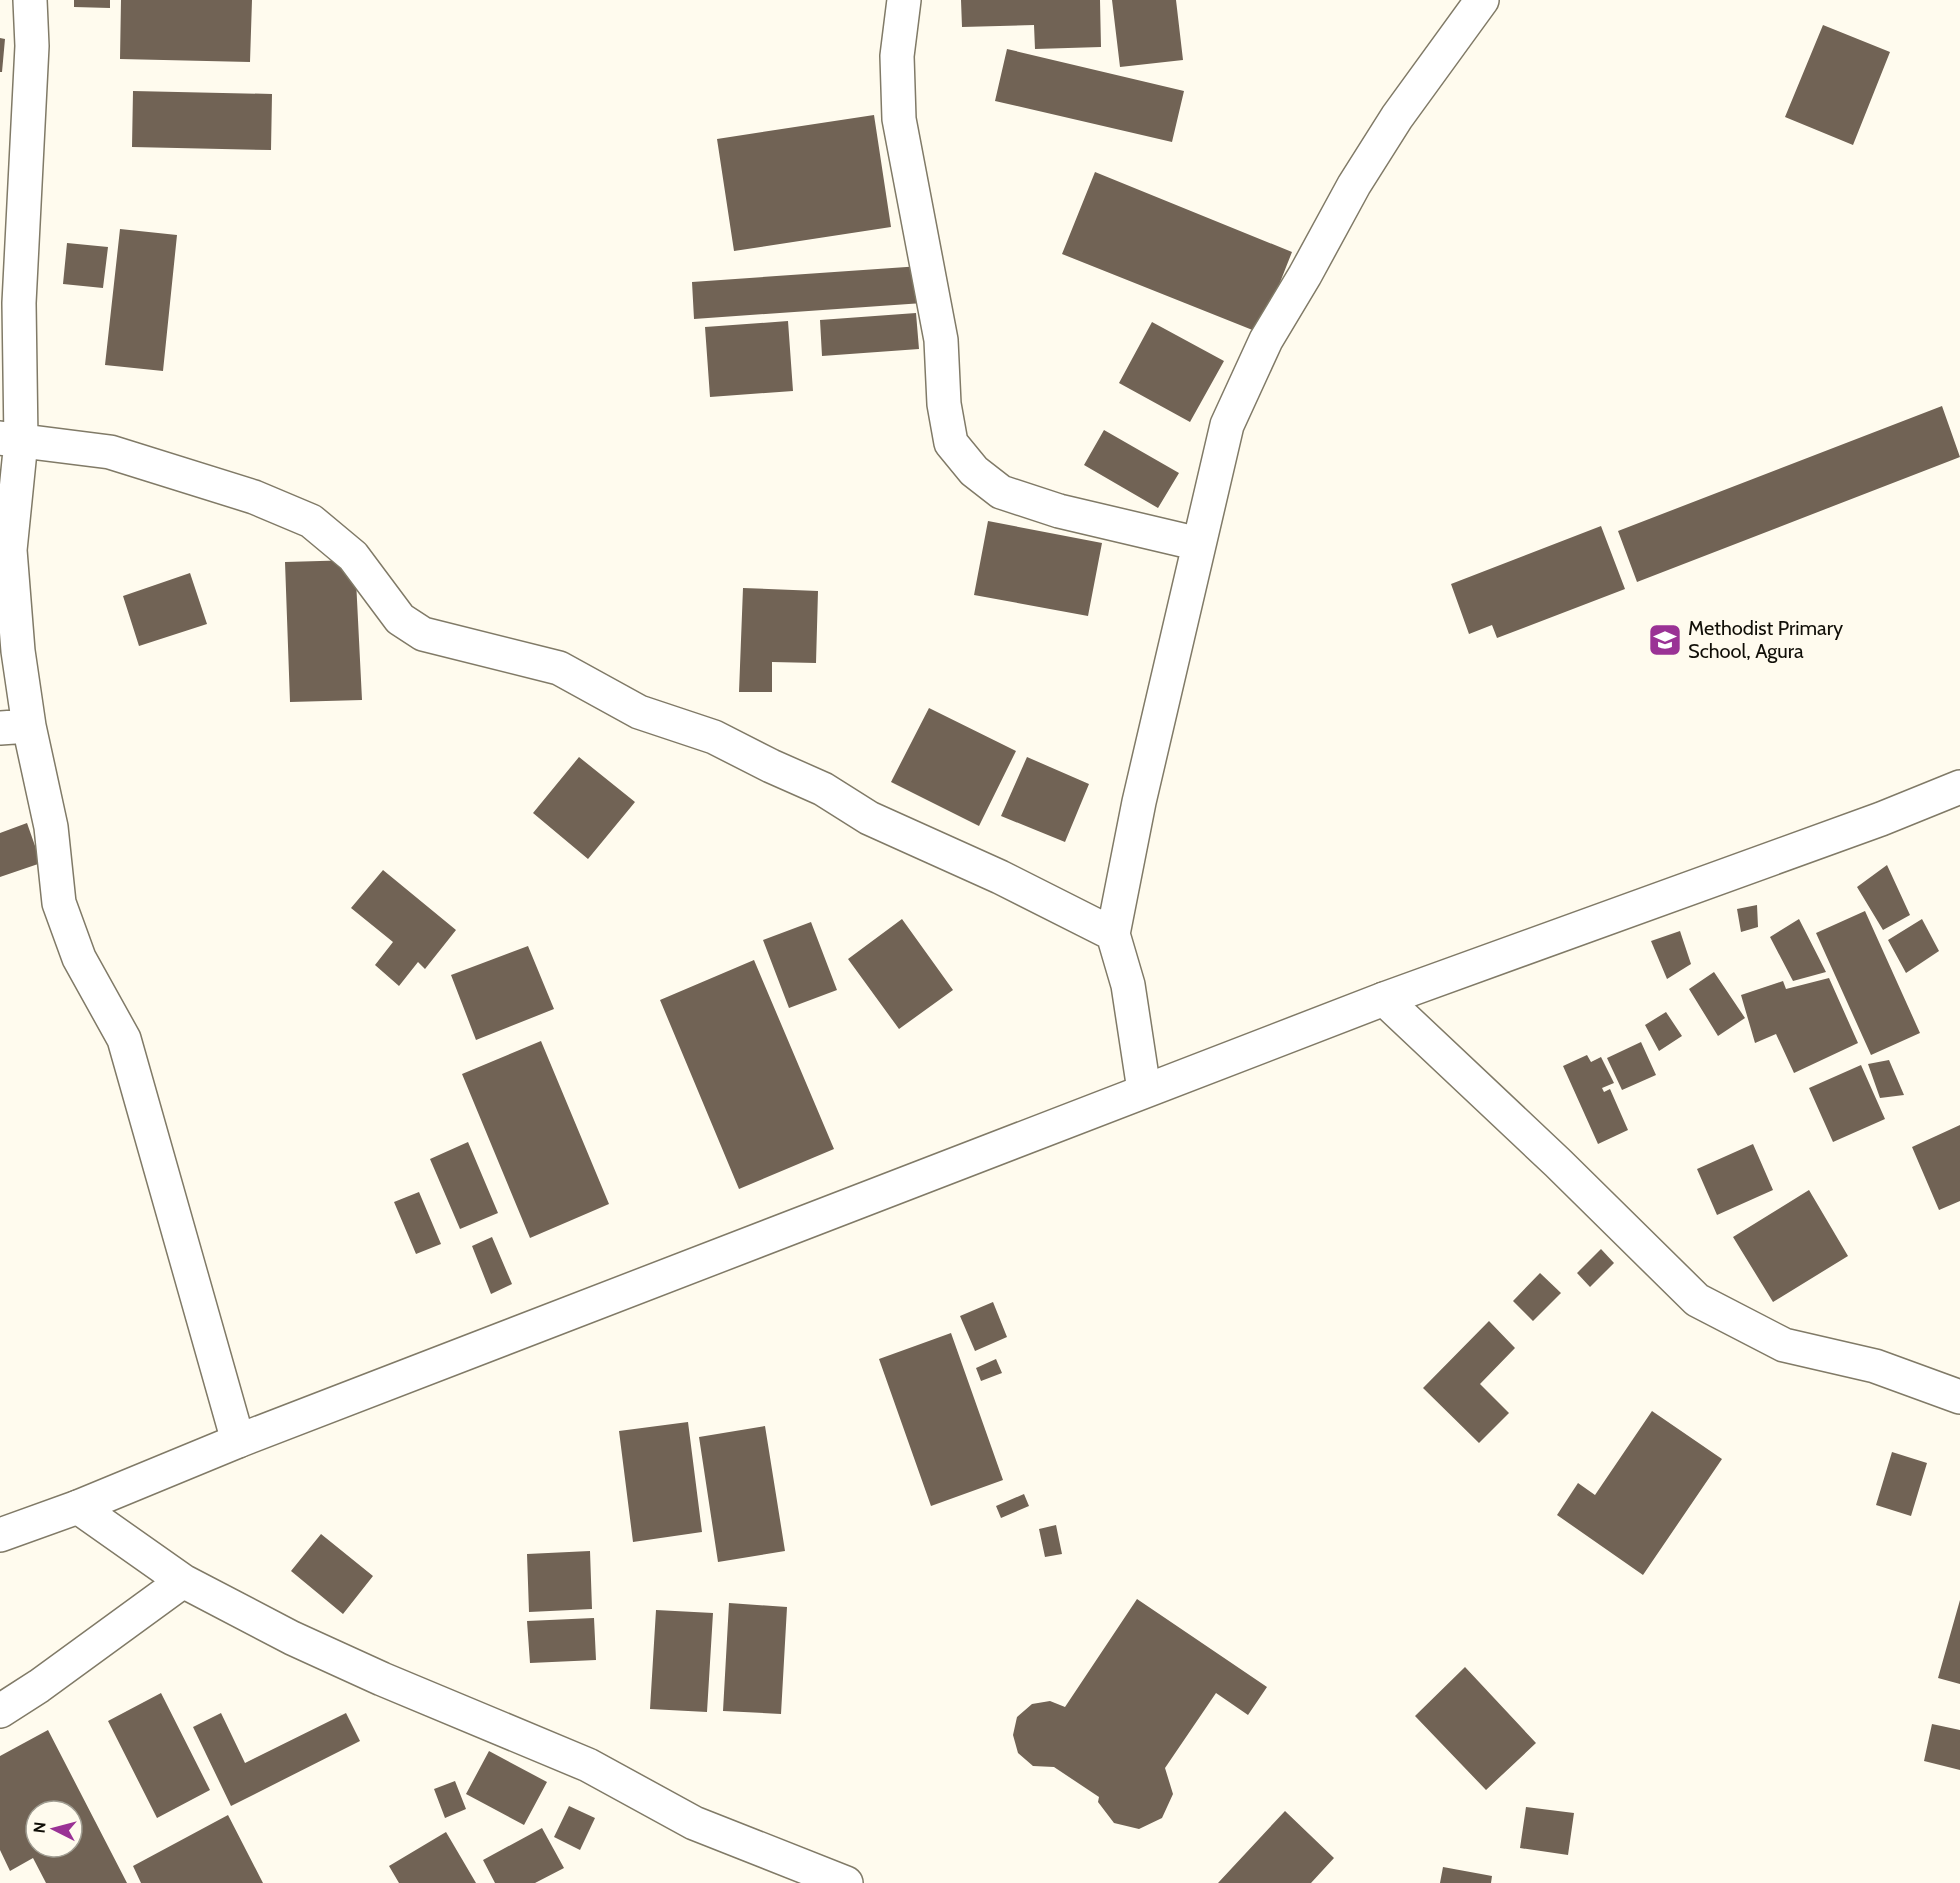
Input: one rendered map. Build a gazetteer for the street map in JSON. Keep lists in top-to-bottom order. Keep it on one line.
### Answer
{"places":{"school or university":["Methodist Primary School, Agura"]},"north":"left"}
